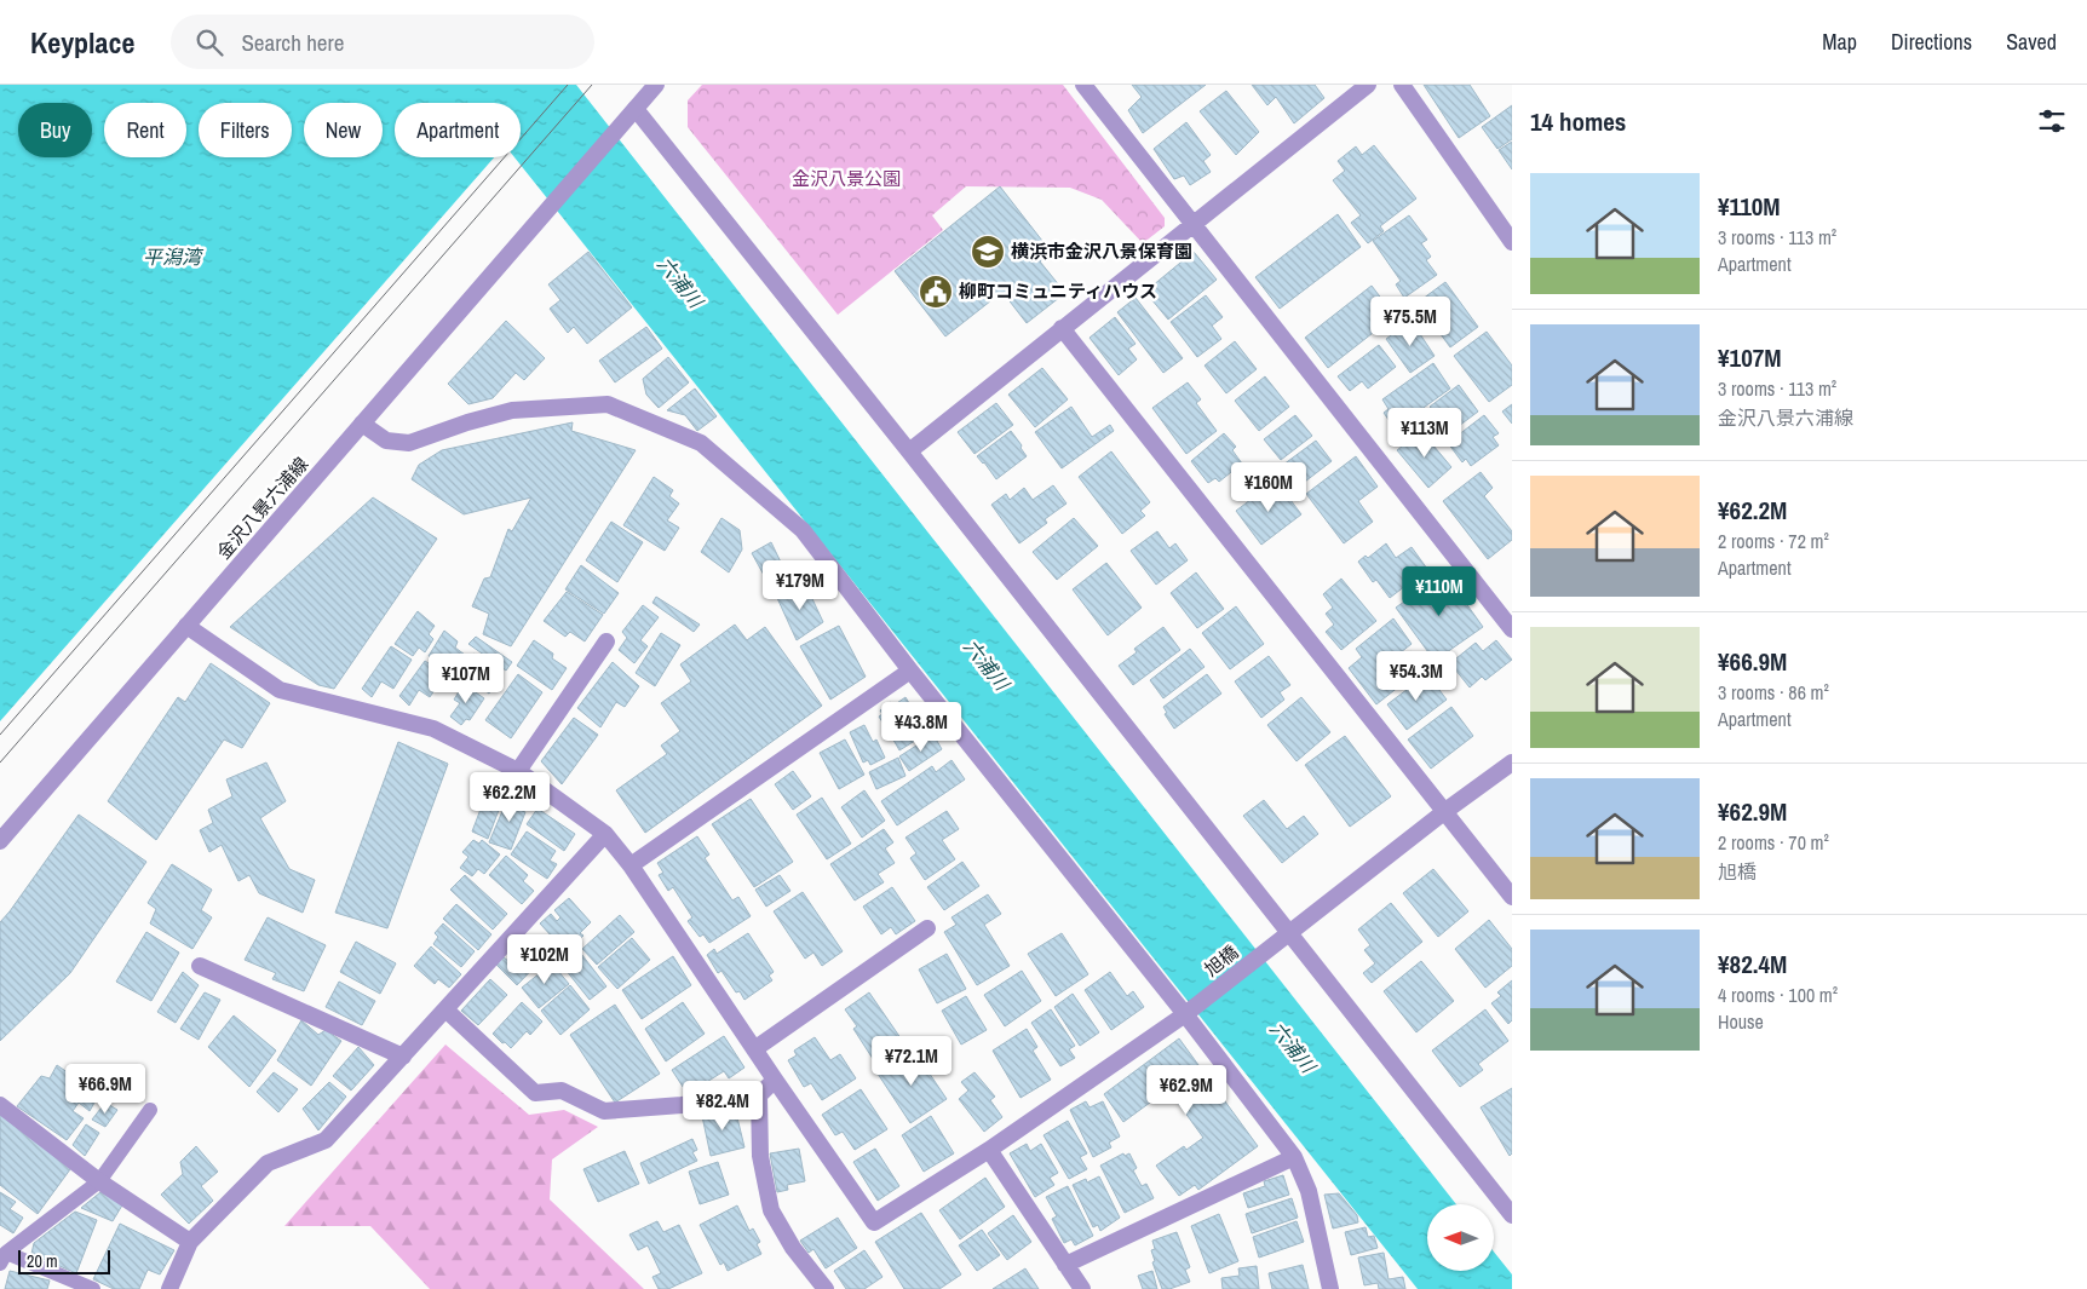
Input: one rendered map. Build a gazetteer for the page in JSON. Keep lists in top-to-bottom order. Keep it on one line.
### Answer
{"streets":{"street":["金沢八景六浦線","旭橋"]},"water":["平潟湾","六浦川"],"parks":["金沢八景公園"],"places":{"school or university":["横浜市金沢八景保育園"],"public building":["柳町コミュニティハウス"]},"scale_bar":"20 m","north":"left","page":{"header":"Keyplace","search":"Search here","nav":["Map","Directions","Saved"],"heading":"14 homes","chip":["Buy","Rent","Filters","New","Apartment"],"list":[{"name":"¥110M","note":"3 rooms · 113 m² · Apartment"},{"name":"¥107M","note":"3 rooms · 113 m² · 金沢八景六浦線"},{"name":"¥62.2M","note":"2 rooms · 72 m² · Apartment"},{"name":"¥66.9M","note":"3 rooms · 86 m² · Apartment"},{"name":"¥62.9M","note":"2 rooms · 70 m² · 旭橋"},{"name":"¥82.4M","note":"4 rooms · 100 m² · House"}],"price":["¥75.5M","¥113M","¥160M","¥179M","¥110M","¥54.3M","¥107M","¥43.8M","¥62.2M","¥102M","¥72.1M","¥66.9M","¥62.9M","¥82.4M"],"scale":"20 m"}}
